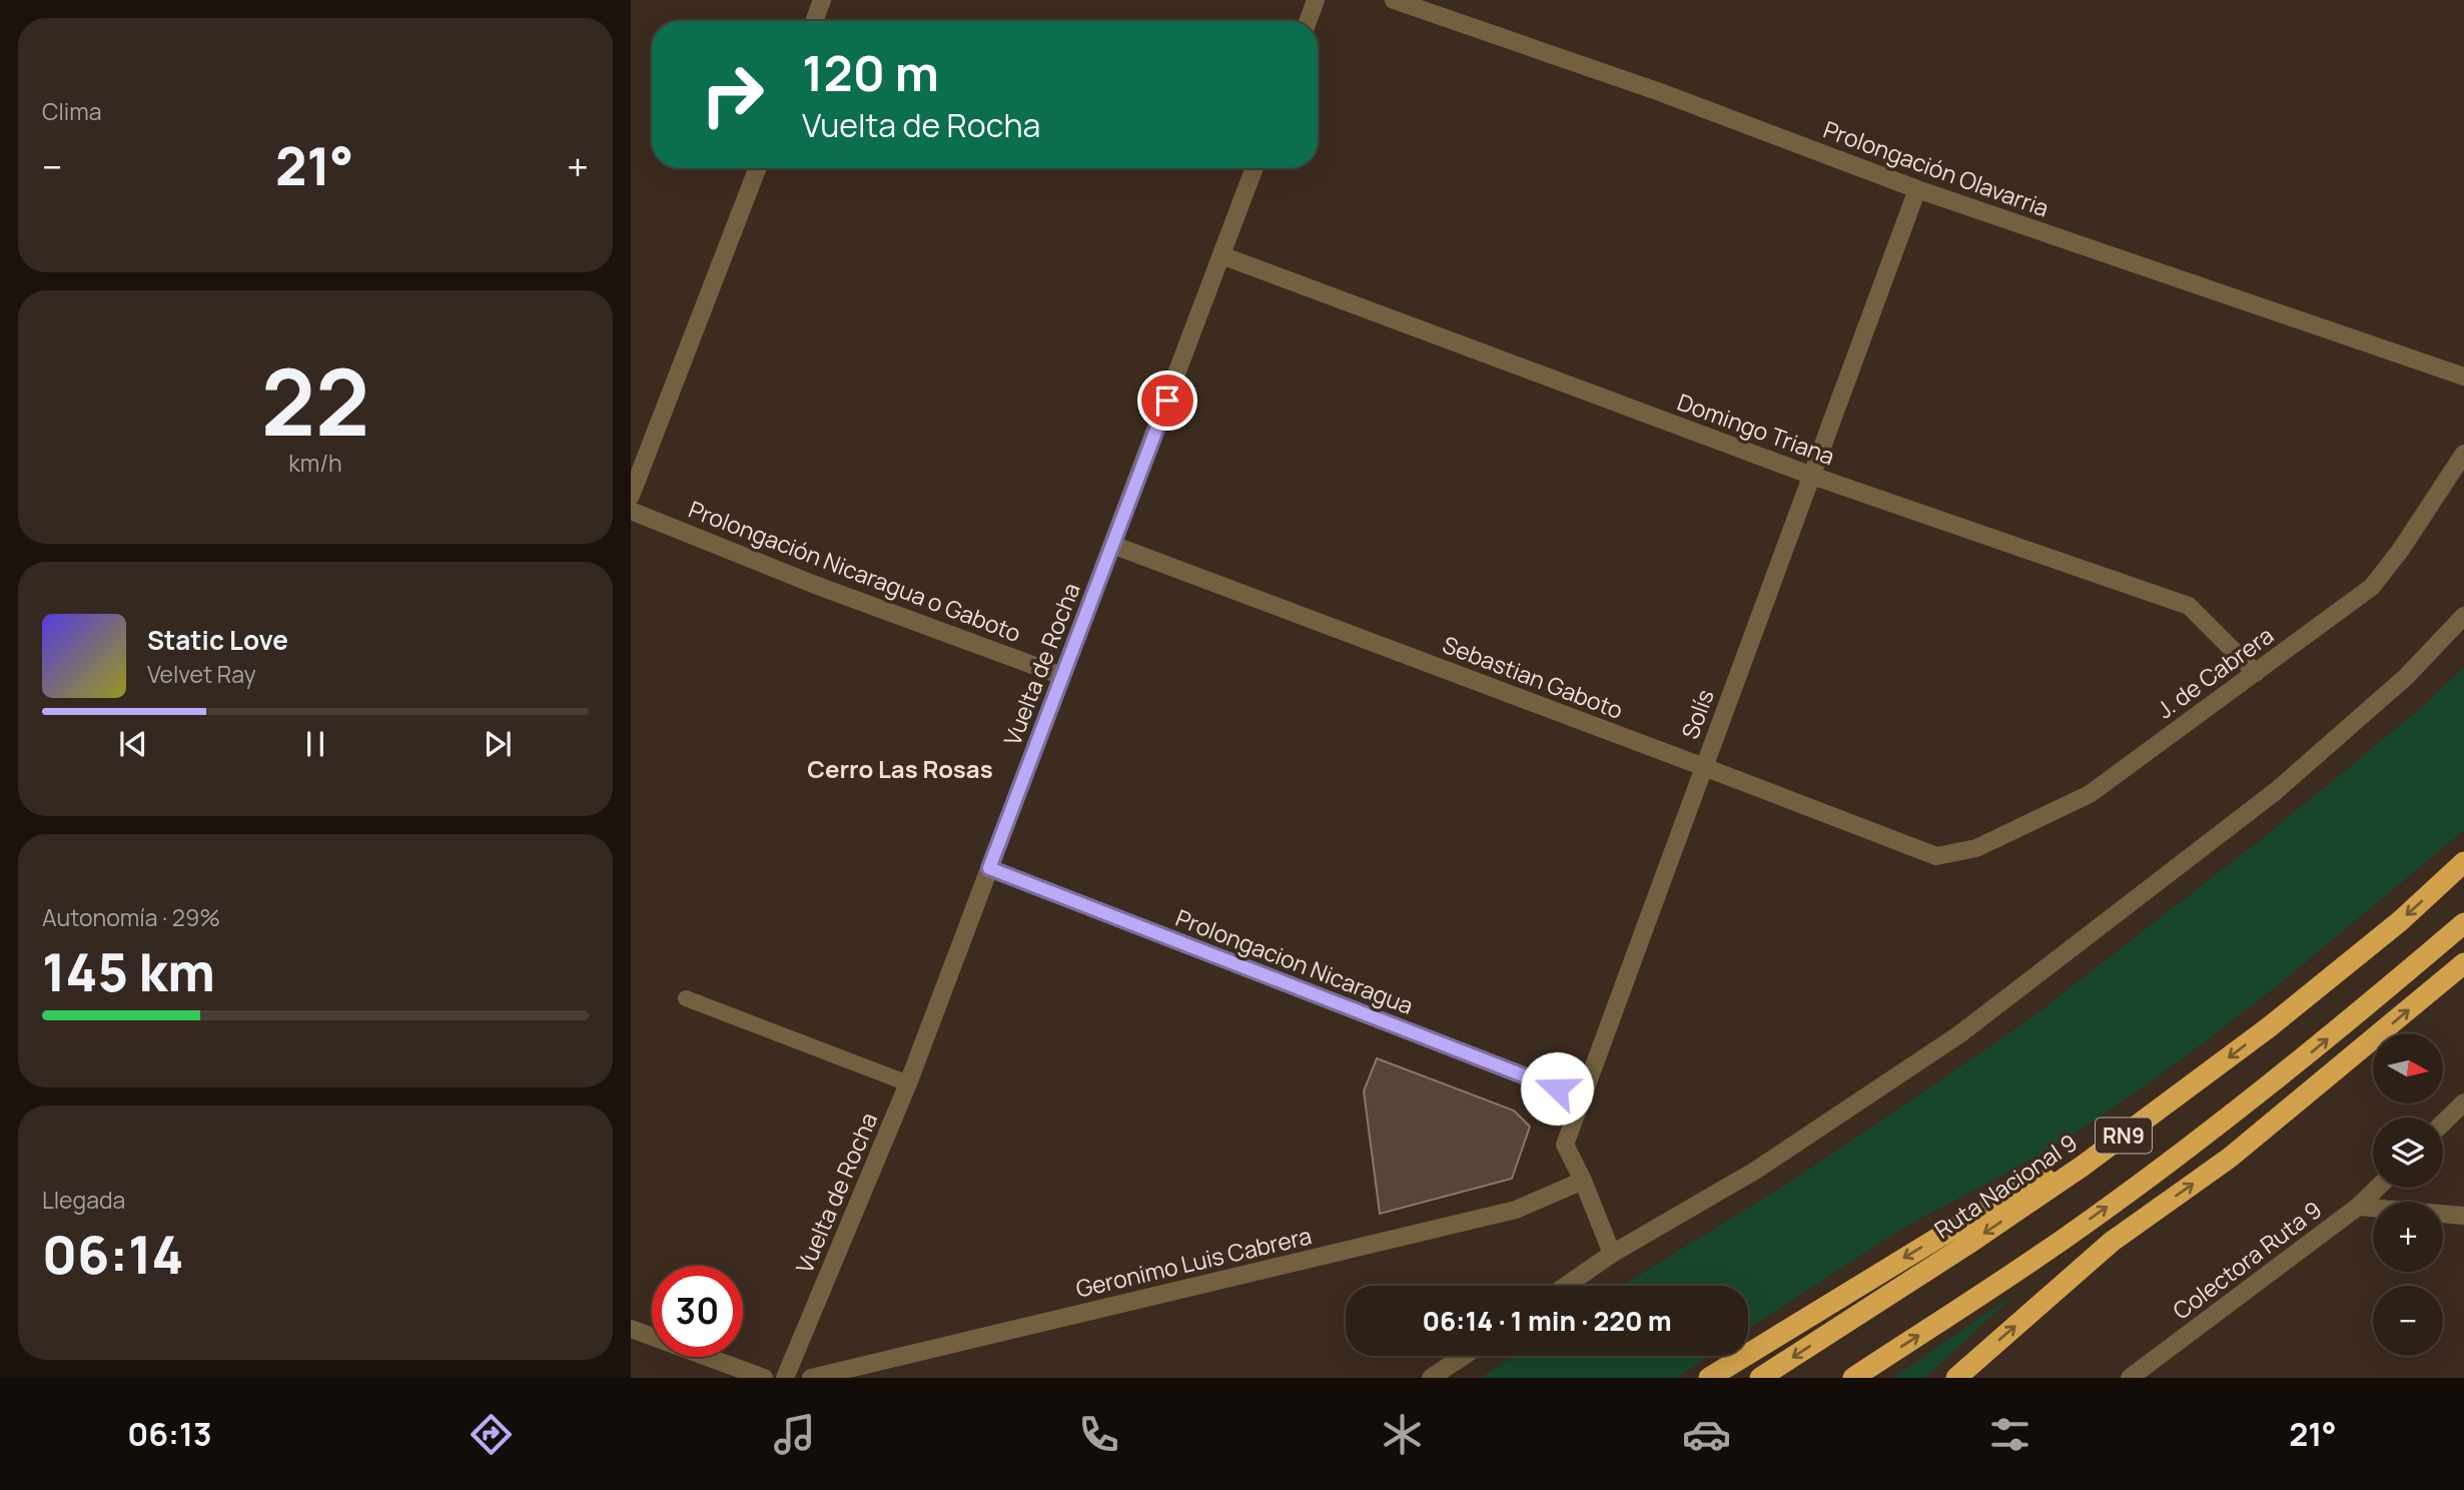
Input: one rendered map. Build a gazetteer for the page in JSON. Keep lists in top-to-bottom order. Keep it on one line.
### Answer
{"streets":{"highway":["RN9","Ruta Nacional 9"],"street":["Prolongación Olavarria","Domingo Triana","Prolongación Nicaragua o Gaboto","Vuelta de Rocha","J. de Cabrera","Sebastian Gaboto","Solís","Prolongacion Nicaragua","Colectora Ruta 9","Geronimo Luis Cabrera"]},"crossings":[["Prolongación Olavarria","Solís"],["Domingo Triana","Vuelta de Rocha"],["Domingo Triana","J. de Cabrera"],["Domingo Triana","Solís"],["Prolongación Nicaragua o Gaboto","Vuelta de Rocha"],["Vuelta de Rocha","Sebastian Gaboto"],["Vuelta de Rocha","Prolongacion Nicaragua"],["J. de Cabrera","Sebastian Gaboto"],["Sebastian Gaboto","Solís"],["Solís","Prolongacion Nicaragua"],["Solís","Geronimo Luis Cabrera"]],"districts":["Cerro Las Rosas"],"north":"right","page":{"tile":["Clima",["22","km/h"],["Autonomía · 29%","145 km"],["Llegada","06:14"]],"turn":["120 m","Vuelta de Rocha"],"heat":["−","21°","+"],"song":["Static Love","Velvet Ray"],"map_buttons":["+","−"],"limit":"30","trip":"06:14 · 1 min · 220 m","tabs":["06:13","21°"]}}
